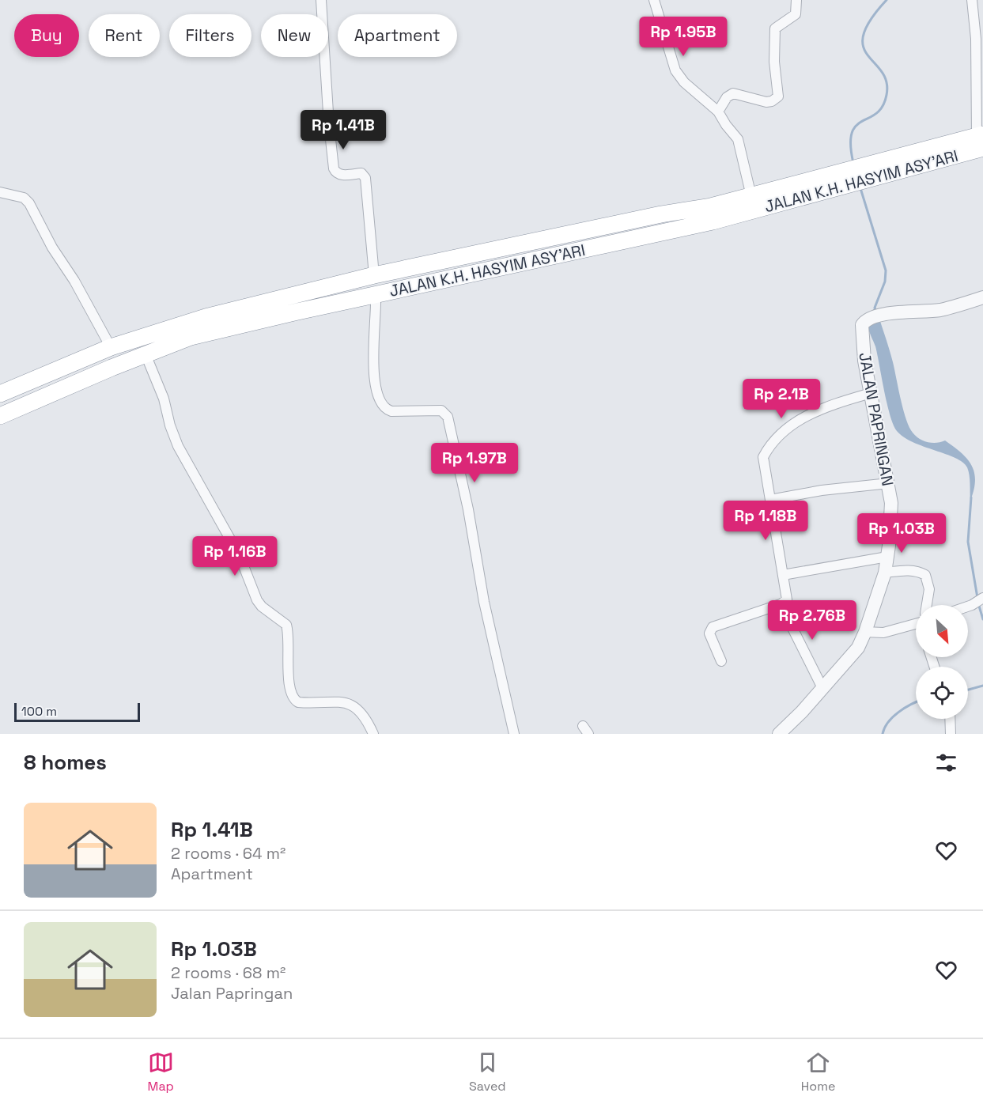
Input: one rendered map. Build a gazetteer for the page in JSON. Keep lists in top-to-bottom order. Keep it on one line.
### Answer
{"streets":{"highway":["JALAN K.H. HASYIM ASY'ARI"],"street":["JALAN PAPRINGAN"]},"scale_bar":"100 m","north":"bottom right","page":{"chip":["Buy","Rent","Filters","New","Apartment"],"price":["Rp 1.95B","Rp 1.41B","Rp 2.1B","Rp 1.97B","Rp 1.18B","Rp 1.03B","Rp 1.16B","Rp 2.76B"],"scale":"100 m","heading":"8 homes","list":[{"name":"Rp 1.41B","note":"2 rooms · 64 m² · Apartment"},{"name":"Rp 1.03B","note":"2 rooms · 68 m² · Jalan Papringan"}],"tabs":["Map","Saved","Home"]}}
